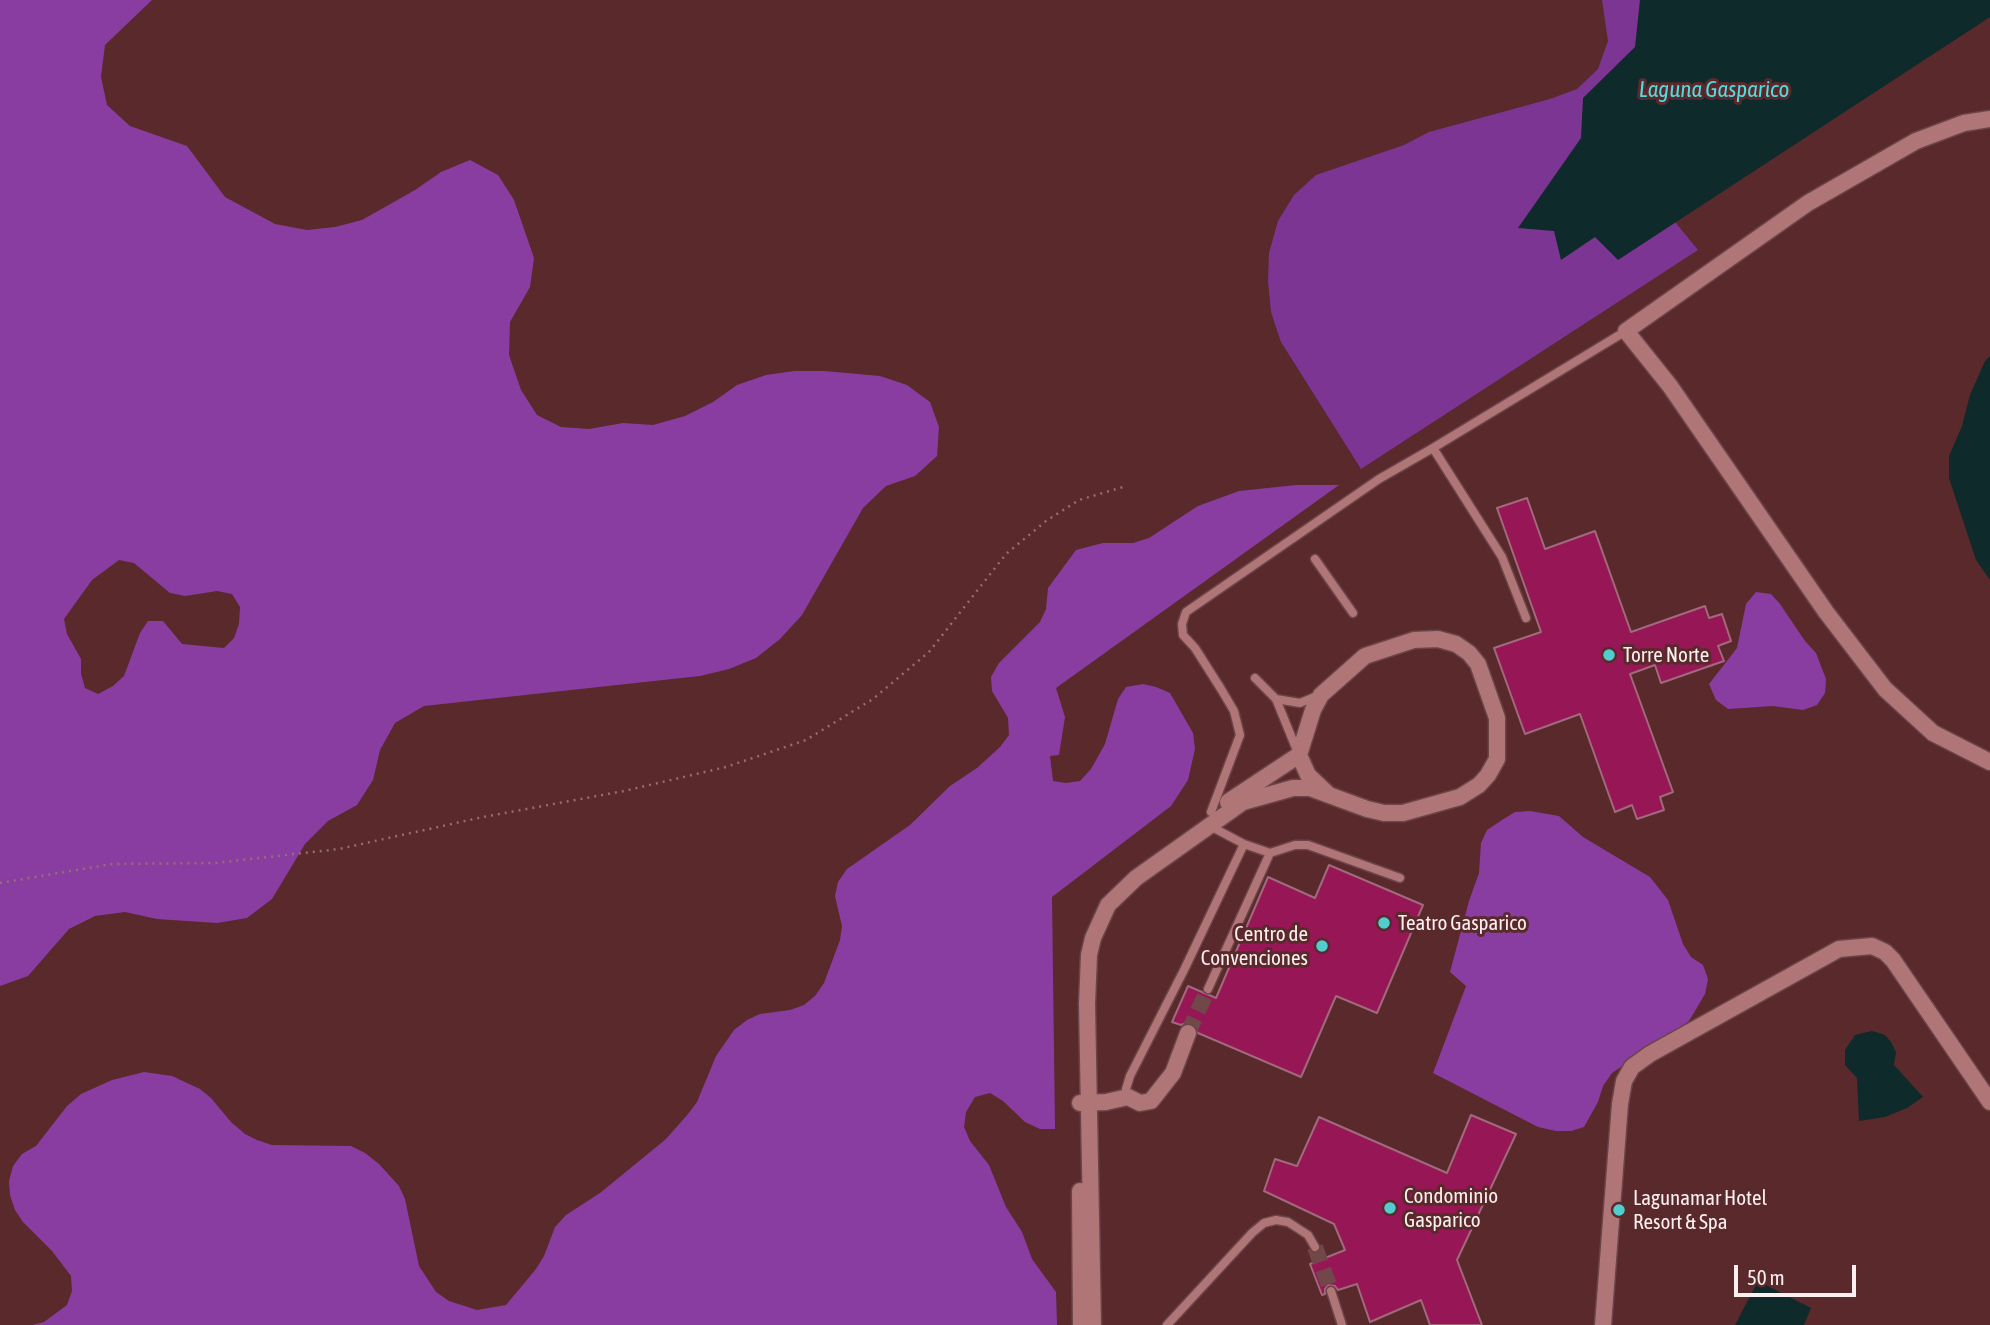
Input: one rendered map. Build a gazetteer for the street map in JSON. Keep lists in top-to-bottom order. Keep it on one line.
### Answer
{"water":["Laguna Gasparico"],"places":["Torre Norte","Teatro Gasparico","Centro de Convenciones","Condominio Gasparico","Lagunamar Hotel Resort & Spa"],"scale_bar":"50 m"}
